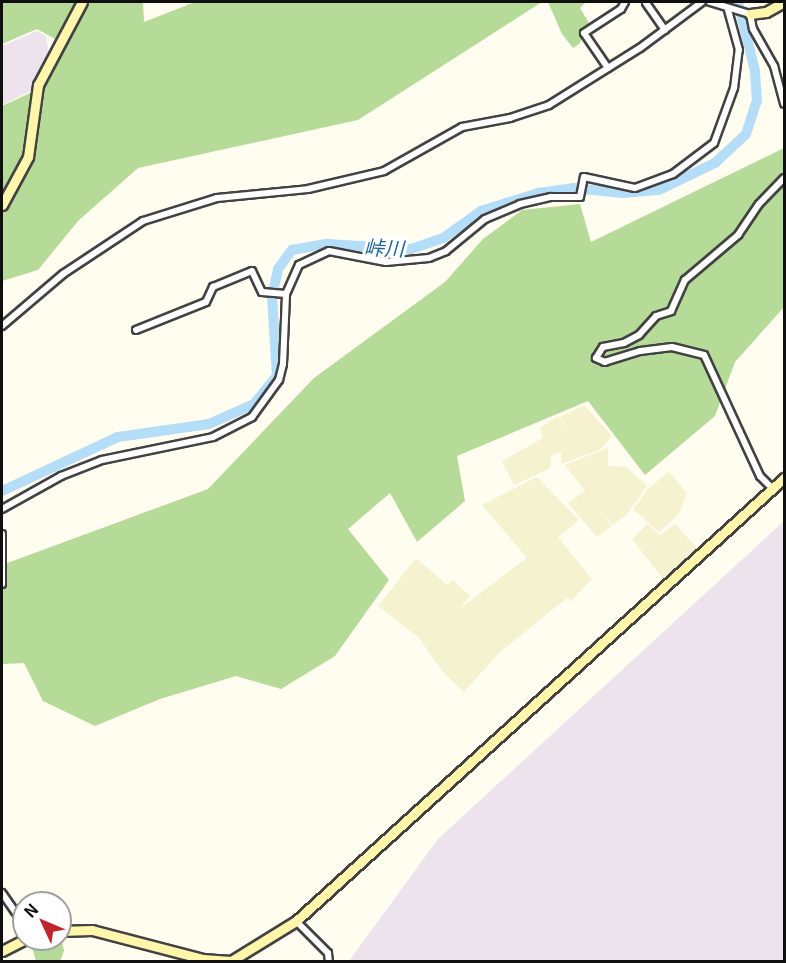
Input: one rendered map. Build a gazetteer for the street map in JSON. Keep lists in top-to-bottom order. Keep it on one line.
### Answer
{"water":["峠川"],"north":"top left"}
